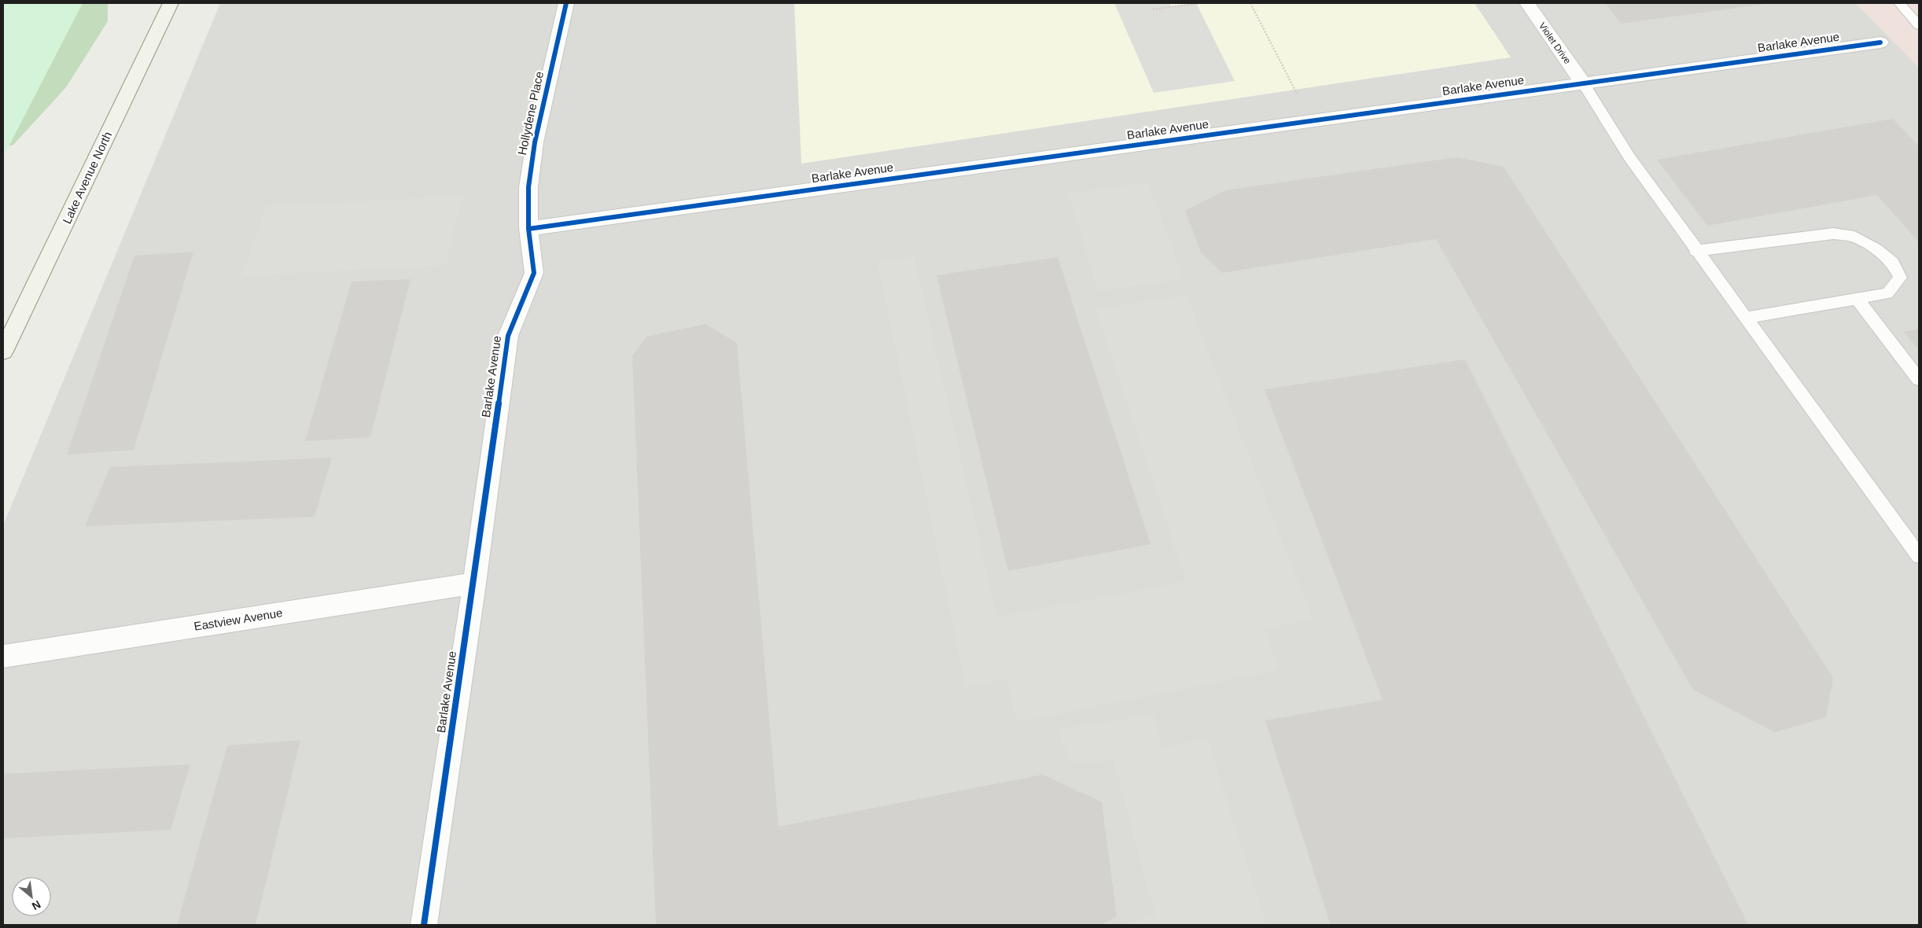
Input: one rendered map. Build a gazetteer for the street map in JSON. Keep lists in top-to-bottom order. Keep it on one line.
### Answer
{"streets":{"street":["Barlake Avenue","Violet Drive","Hollydene Place","Lake Avenue North","Eastview Avenue"]},"crossings":[["Barlake Avenue","Violet Drive"],["Barlake Avenue","Hollydene Place"],["Barlake Avenue","Eastview Avenue"]],"north":"bottom right"}
